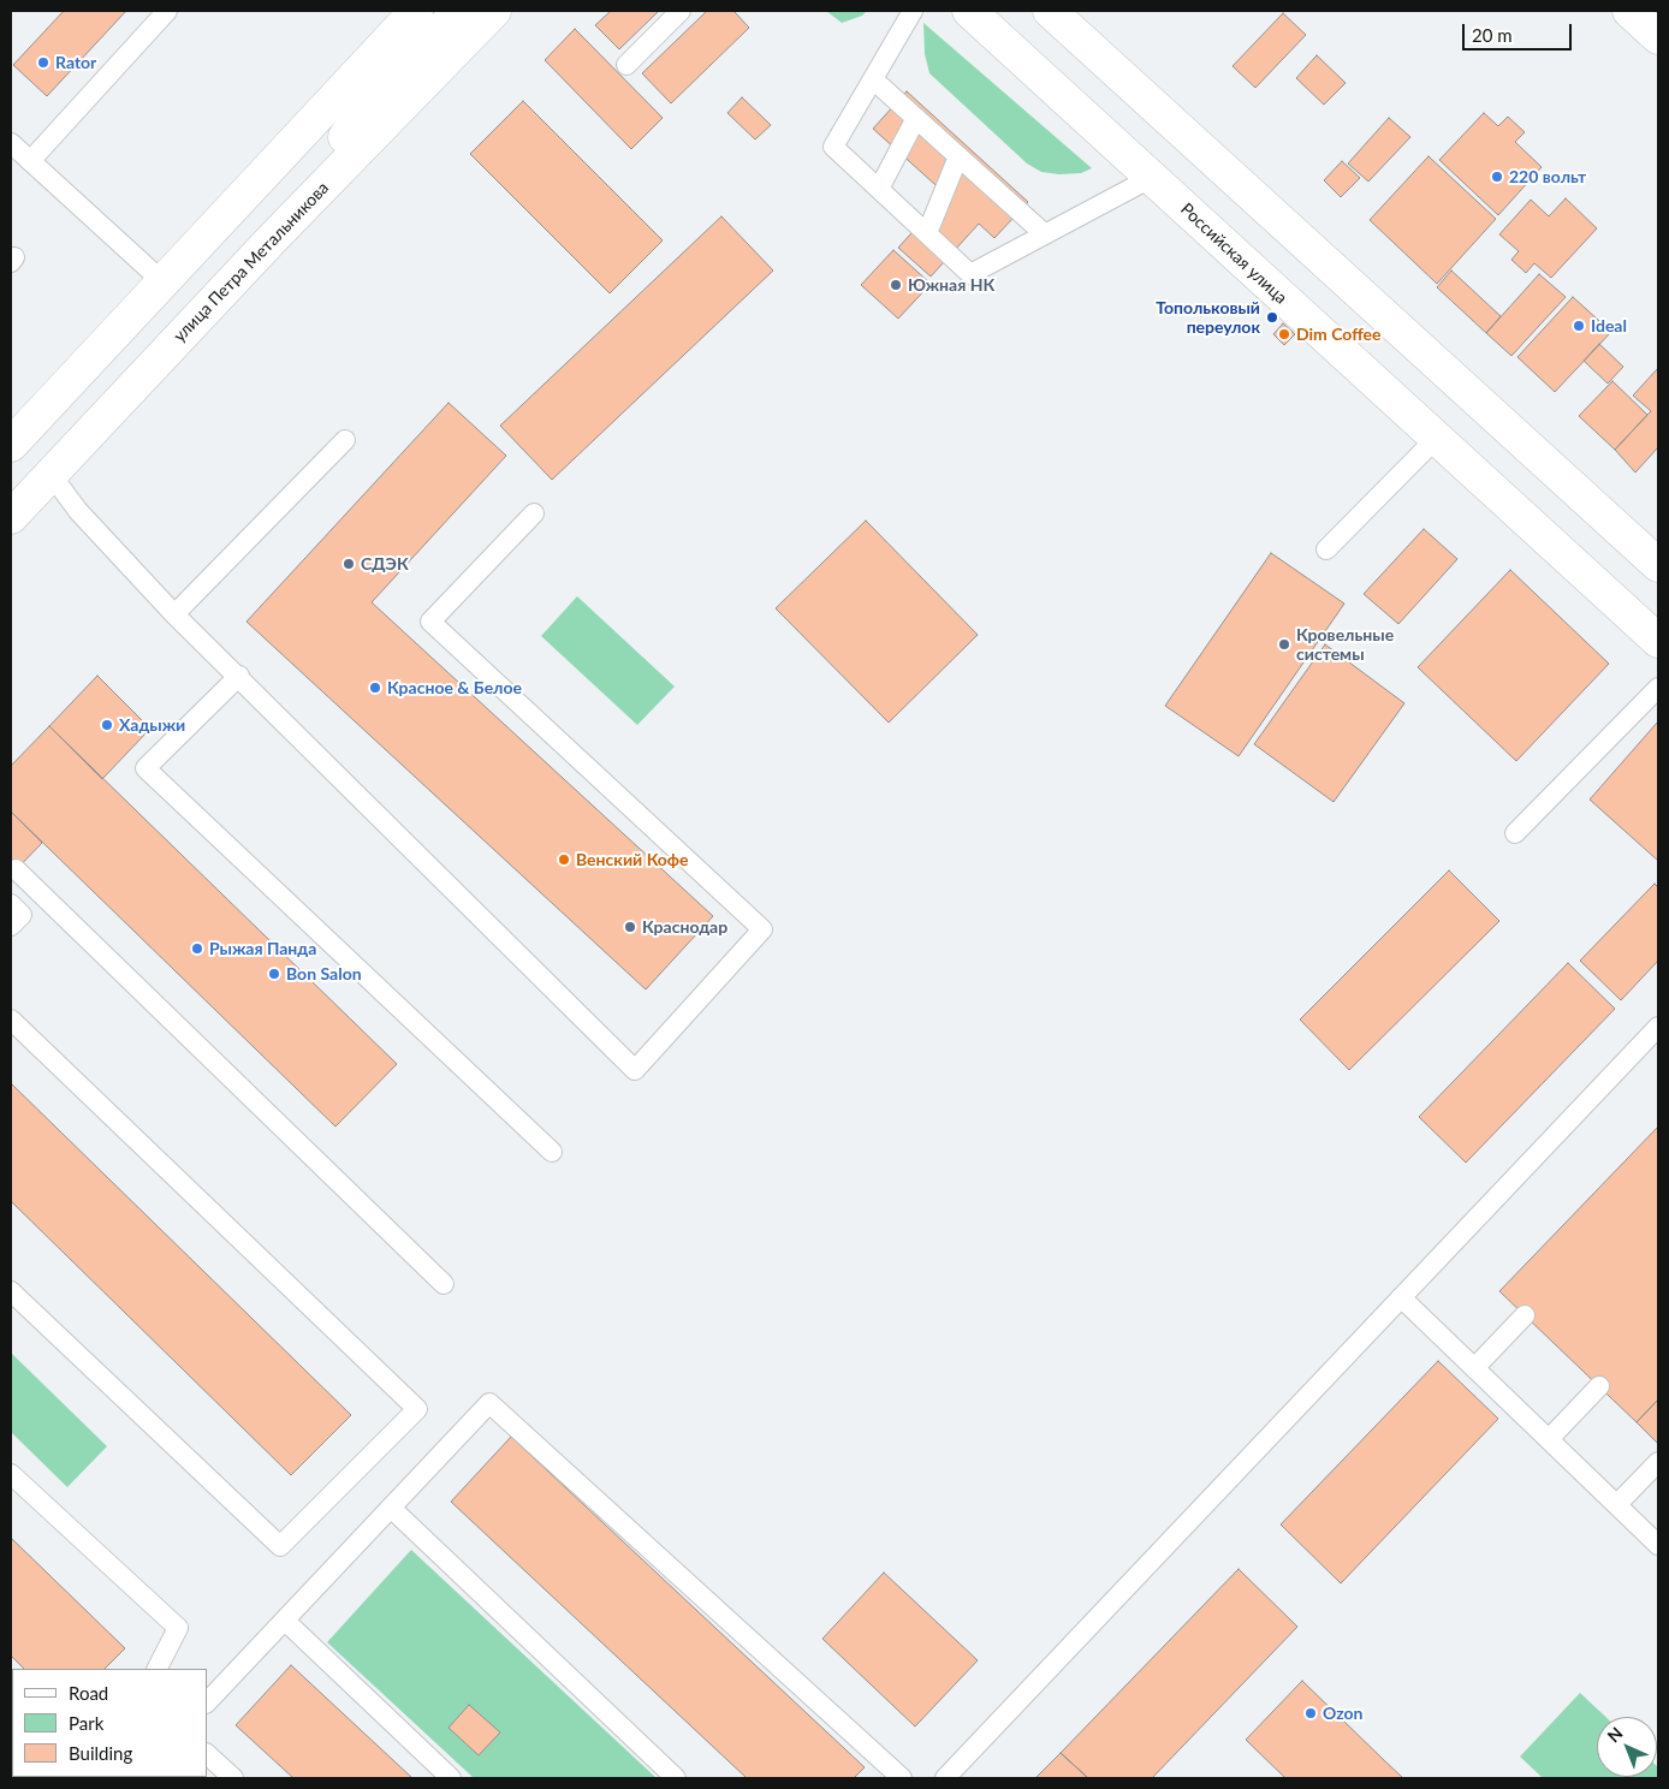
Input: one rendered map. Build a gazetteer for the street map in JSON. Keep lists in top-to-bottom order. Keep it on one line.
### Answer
{"streets":{"main road":["Российская улица","улица Петра Метальникова"]},"places":["Rator","220 вольт","Южная НК","Топольковый переулок","Ideal","Dim Coffee","СДЭК","Кровельные системы","Красное & Белое","Хадыжи","Венский Кофе","Краснодар","Рыжая Панда","Bon Salon","Ozon"],"legend":["Road","Park","Building"],"scale_bar":"20 m","north":"top left"}
